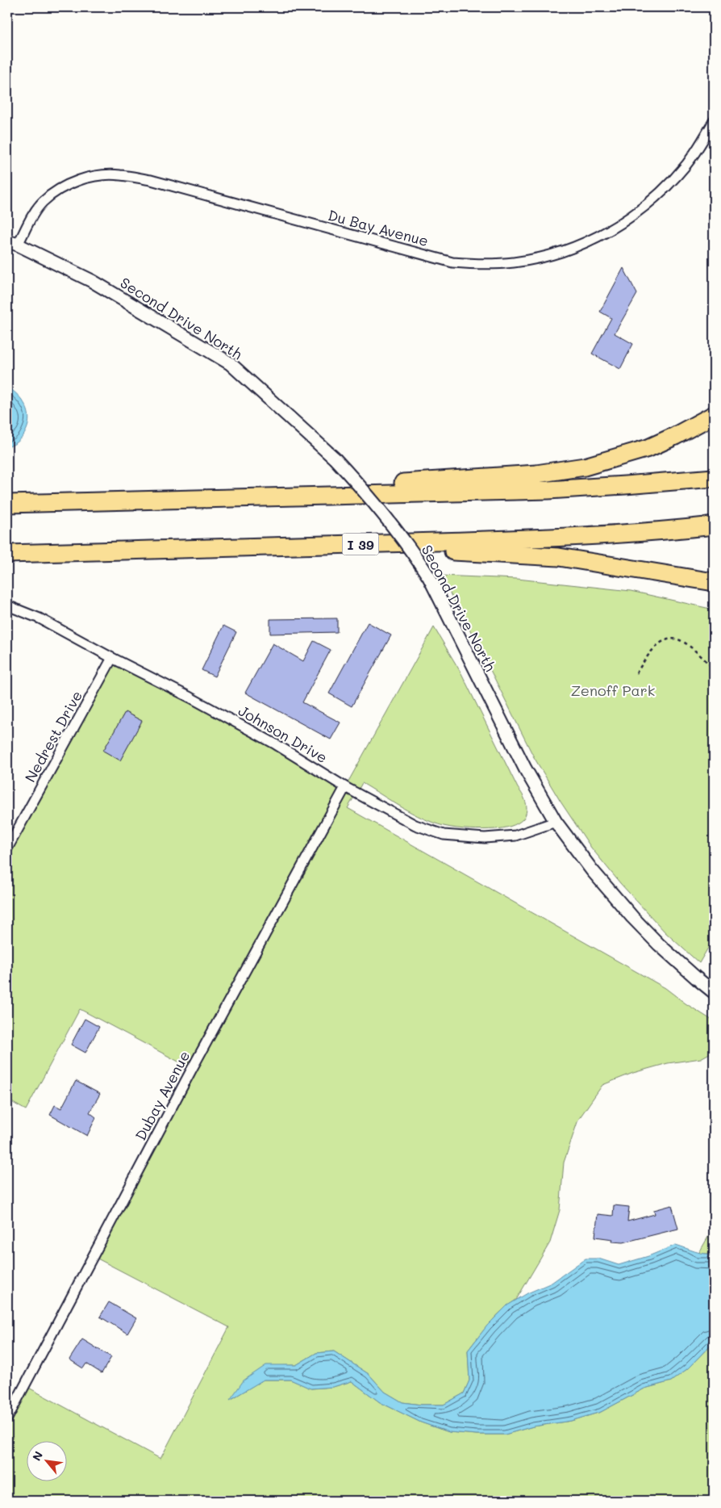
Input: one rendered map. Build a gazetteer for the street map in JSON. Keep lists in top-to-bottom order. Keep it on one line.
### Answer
{"streets":{"highway":["I 39"],"street":["Du Bay Avenue","Second Drive North","Johnson Drive","Nedrest Drive","Dubay Avenue"]},"crossings":[["Du Bay Avenue","Second Drive North"],["Second Drive North","Johnson Drive"],["Johnson Drive","Nedrest Drive"],["Johnson Drive","Dubay Avenue"]],"parks":["Zenoff Park"],"north":"top left"}
